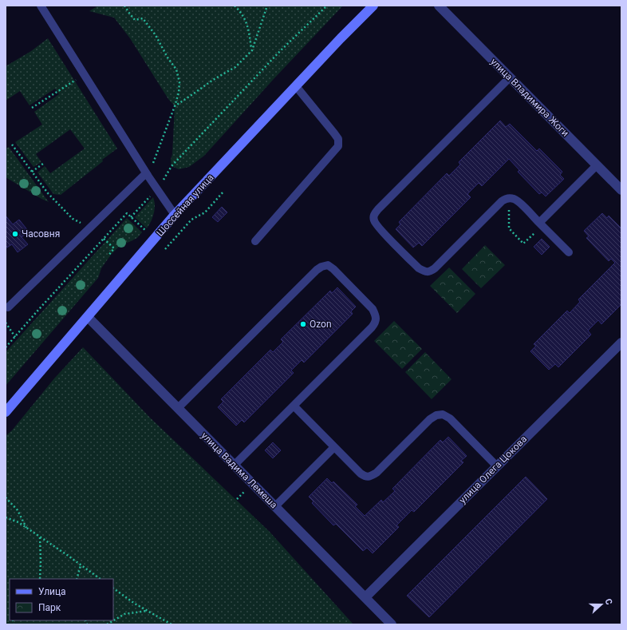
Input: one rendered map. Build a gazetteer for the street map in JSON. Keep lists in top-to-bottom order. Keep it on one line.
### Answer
{"streets":{"main road":["Шоссейная улица"],"street":["улица Владимира Жоги","улица Олега Цокова","улица Вадима Лемеша"]},"crossings":[["Шоссейная улица","улица Вадима Лемеша"],["улица Олега Цокова","улица Вадима Лемеша"]],"places":["Часовня","Ozon"],"legend":["Улица","Парк"],"north":"right"}
